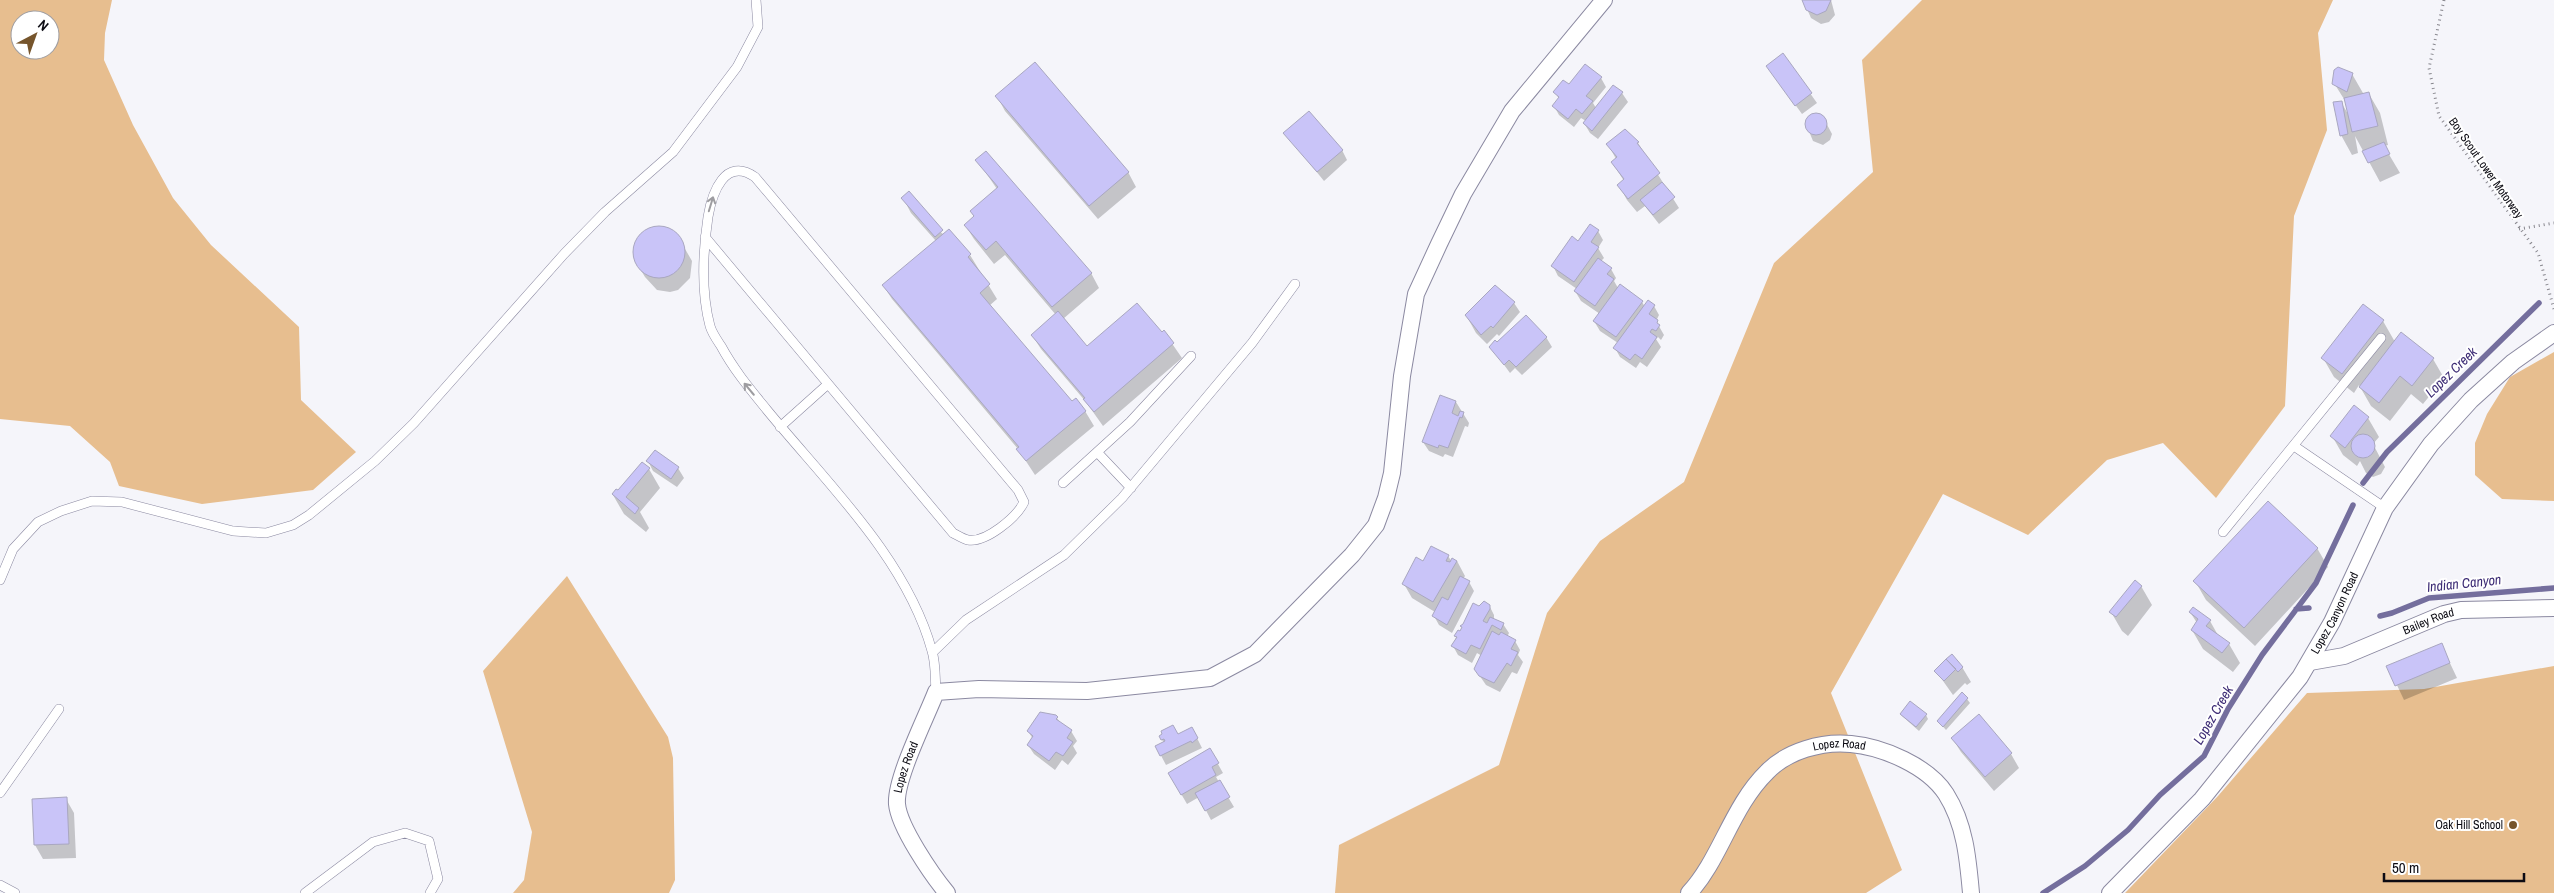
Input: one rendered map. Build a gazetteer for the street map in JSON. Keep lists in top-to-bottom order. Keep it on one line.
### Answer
{"streets":{"street":["Lopez Canyon Road","Bailey Road","Lopez Road"],"path":["Boy Scout Lower Motorway"]},"crossings":[["Lopez Canyon Road","Bailey Road"]],"water":["Lopez Creek","Indian Canyon"],"places":["Oak Hill School"],"scale_bar":"50 m","north":"top right"}
